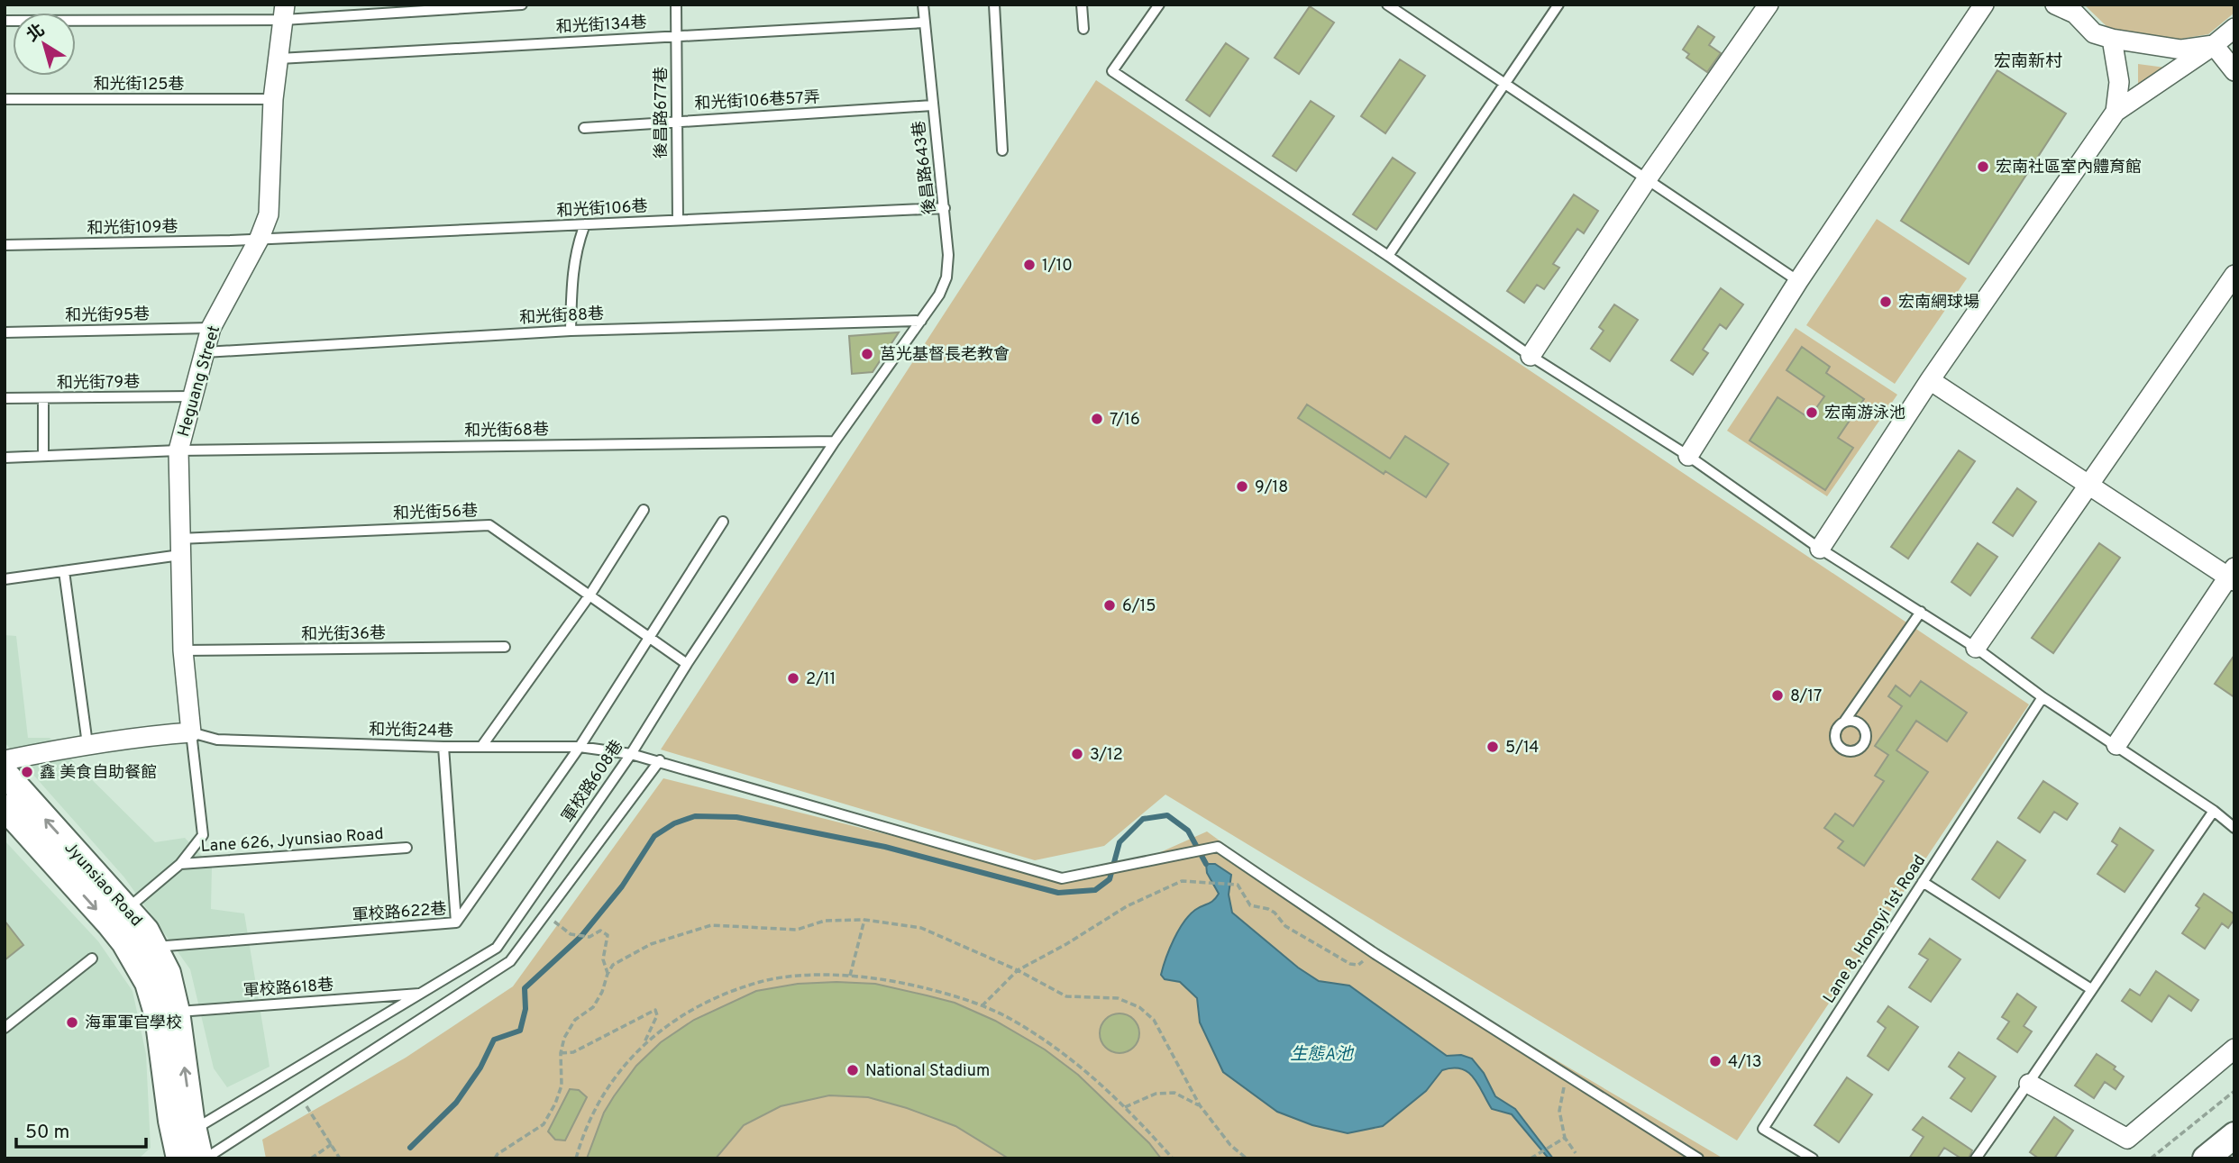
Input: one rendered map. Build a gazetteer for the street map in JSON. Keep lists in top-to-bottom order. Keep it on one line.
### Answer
{"streets":{"street":["Heguang Street","Jyunsiao Road"],"lane":["和光街134巷","和光街125巷","和光街106巷57弄","後昌路677巷","後昌路643巷","和光街106巷","和光街109巷","和光街95巷","和光街88巷","和光街79巷","和光街68巷","和光街56巷","和光街36巷","和光街24巷","軍校路608巷","Lane 626, Jyunsiao Road","軍校路622巷","Lane 8, Hongyi 1st Road","軍校路618巷"]},"crossings":[["和光街134巷","後昌路677巷"],["和光街134巷","後昌路643巷"],["和光街134巷","Heguang Street"],["和光街125巷","Heguang Street"],["和光街106巷57弄","後昌路677巷"],["和光街106巷57弄","後昌路643巷"],["後昌路677巷","和光街106巷"],["後昌路643巷","和光街106巷"],["後昌路643巷","和光街88巷"],["後昌路643巷","軍校路608巷"],["和光街106巷","和光街109巷"],["和光街106巷","Heguang Street"],["和光街109巷","Heguang Street"],["和光街95巷","Heguang Street"],["和光街88巷","Heguang Street"],["和光街88巷","軍校路608巷"],["Heguang Street","和光街79巷"],["Heguang Street","和光街68巷"],["Heguang Street","和光街56巷"],["Heguang Street","和光街36巷"],["Heguang Street","和光街24巷"],["Heguang Street","Lane 626, Jyunsiao Road"],["和光街68巷","軍校路608巷"],["和光街56巷","軍校路608巷"],["和光街56巷","軍校路622巷"],["和光街24巷","軍校路608巷"],["和光街24巷","Lane 626, Jyunsiao Road"],["和光街24巷","軍校路622巷"],["軍校路608巷","Jyunsiao Road"],["軍校路608巷","軍校路618巷"],["Lane 626, Jyunsiao Road","Jyunsiao Road"],["Jyunsiao Road","軍校路622巷"],["Jyunsiao Road","軍校路618巷"]],"districts":["宏南新村"],"water":["生態A池"],"places":["宏南社區室內體育館","1/10","宏南網球場","莒光基督長老教會","宏南游泳池","7/16","9/18","6/15","2/11","8/17","5/14","3/12","鑫 美食自助餐館","海軍軍官學校","4/13","National Stadium"],"scale_bar":"50 m","north":"top left"}
